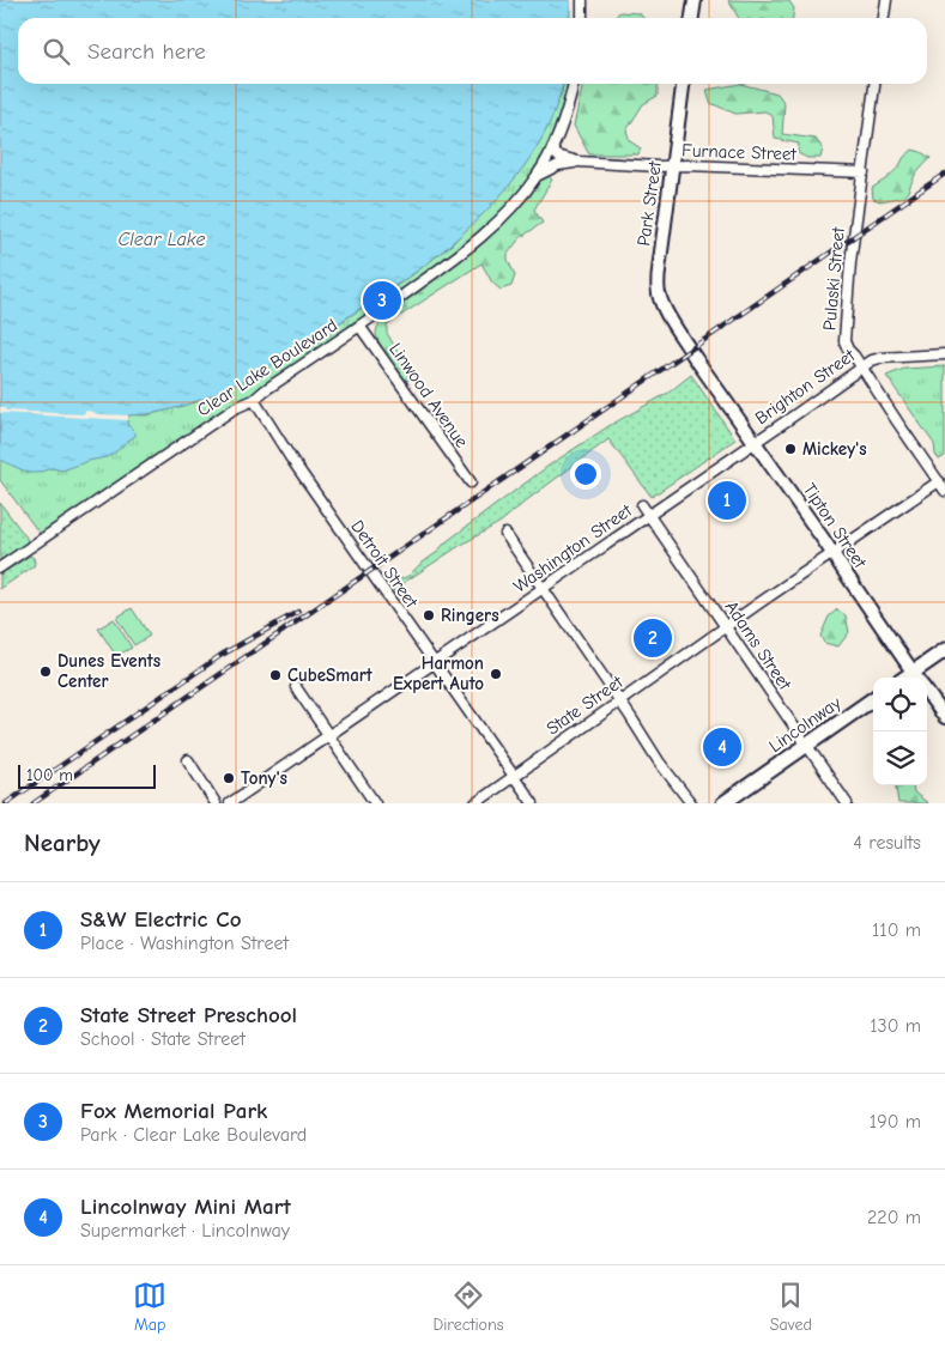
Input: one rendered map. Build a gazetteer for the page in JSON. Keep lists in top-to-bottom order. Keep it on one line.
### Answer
{"streets":{"main road":["Lincolnway"],"street":["Furnace Street","Park Street","Pulaski Street","Clear Lake Boulevard","Brighton Street","Linwood Avenue","Tipton Street","Washington Street","Detroit Street","Adams Street","State Street"]},"crossings":[["Furnace Street","Park Street"],["Furnace Street","Pulaski Street"],["Furnace Street","Clear Lake Boulevard"],["Park Street","Tipton Street"],["Pulaski Street","Brighton Street"],["Pulaski Street","State Street"],["Clear Lake Boulevard","Linwood Avenue"],["Clear Lake Boulevard","Detroit Street"],["Brighton Street","Tipton Street"],["Brighton Street","Washington Street"],["Tipton Street","Washington Street"],["Tipton Street","State Street"],["Washington Street","Detroit Street"],["Washington Street","Adams Street"],["Detroit Street","State Street"],["Adams Street","State Street"],["Adams Street","Lincolnway"]],"water":["Clear Lake"],"places":["Mickey's","Ringers","Dunes Events Center","Harmon Expert Auto","CubeSmart","Tony's"],"scale_bar":"100 m","page":{"search":"Search here","pins":["3","1","2","4"],"scale":"100 m","heading":["Nearby","4 results"],"list":[{"mark":"1","name":"S&W Electric Co","note":"Place · Washington Street","value":"110 m"},{"mark":"2","name":"State Street Preschool","note":"School · State Street","value":"130 m"},{"mark":"3","name":"Fox Memorial Park","note":"Park · Clear Lake Boulevard","value":"190 m"},{"mark":"4","name":"Lincolnway Mini Mart","note":"Supermarket · Lincolnway","value":"220 m"}],"nav":["Map","Directions","Saved"]}}
